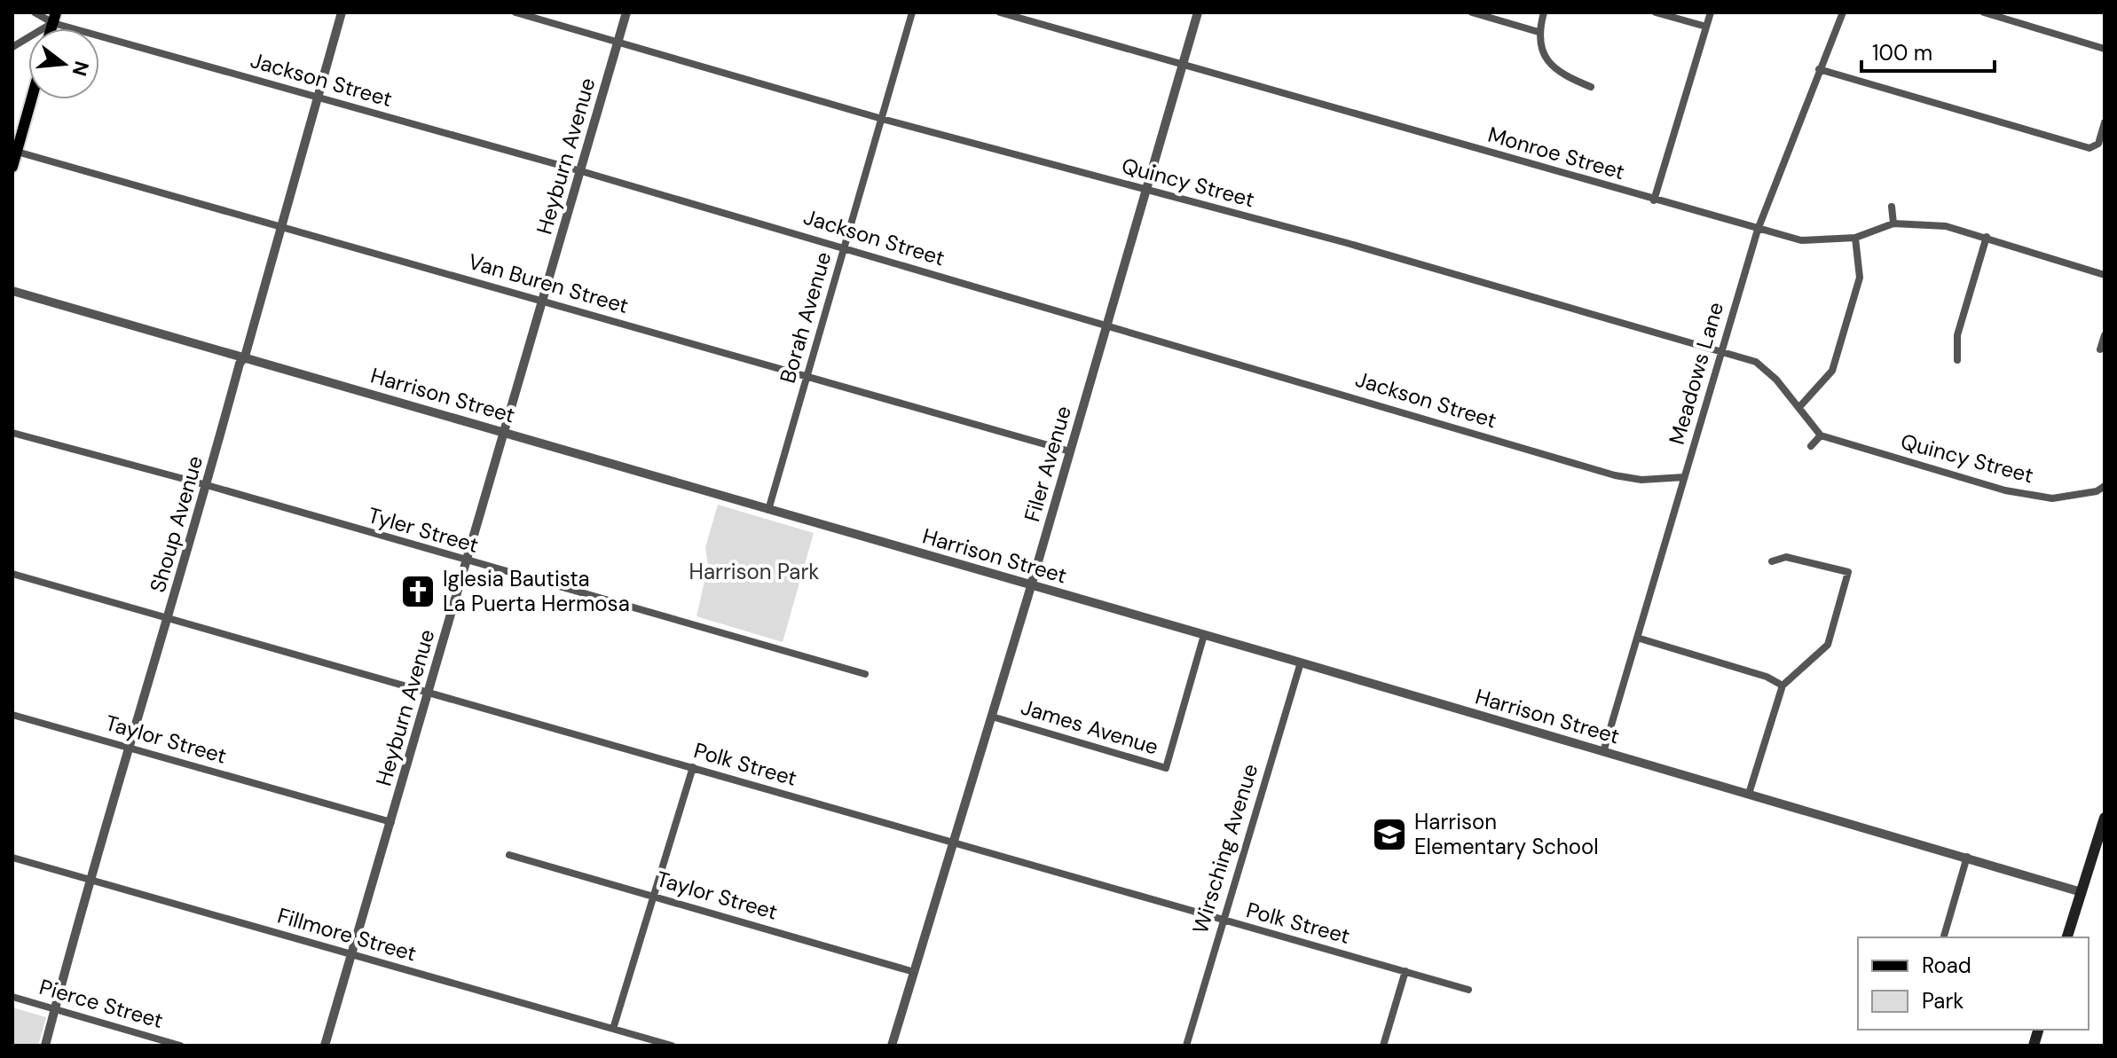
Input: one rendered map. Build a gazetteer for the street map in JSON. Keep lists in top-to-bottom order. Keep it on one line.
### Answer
{"streets":{"street":["Jackson Street","Monroe Street","Heyburn Avenue","Quincy Street","Van Buren Street","Borah Avenue","Meadows Lane","Harrison Street","Filer Avenue","Shoup Avenue","Tyler Street","James Avenue","Taylor Street","Polk Street","Wirsching Avenue","Fillmore Street","Pierce Street"]},"crossings":[["Jackson Street","Heyburn Avenue"],["Jackson Street","Borah Avenue"],["Jackson Street","Meadows Lane"],["Jackson Street","Filer Avenue"],["Jackson Street","Shoup Avenue"],["Monroe Street","Meadows Lane"],["Monroe Street","Filer Avenue"],["Heyburn Avenue","Quincy Street"],["Heyburn Avenue","Van Buren Street"],["Heyburn Avenue","Harrison Street"],["Heyburn Avenue","Tyler Street"],["Heyburn Avenue","Taylor Street"],["Heyburn Avenue","Polk Street"],["Heyburn Avenue","Fillmore Street"],["Quincy Street","Borah Avenue"],["Quincy Street","Meadows Lane"],["Quincy Street","Filer Avenue"],["Van Buren Street","Borah Avenue"],["Van Buren Street","Filer Avenue"],["Van Buren Street","Shoup Avenue"],["Borah Avenue","Harrison Street"],["Meadows Lane","Harrison Street"],["Harrison Street","Filer Avenue"],["Harrison Street","Shoup Avenue"],["Harrison Street","James Avenue"],["Harrison Street","Wirsching Avenue"],["Filer Avenue","James Avenue"],["Filer Avenue","Taylor Street"],["Filer Avenue","Polk Street"],["Shoup Avenue","Tyler Street"],["Shoup Avenue","Taylor Street"],["Shoup Avenue","Polk Street"],["Shoup Avenue","Fillmore Street"],["Shoup Avenue","Pierce Street"],["Polk Street","Wirsching Avenue"]],"parks":["Harrison Park"],"places":{"church":["Iglesia Bautista La Puerta Hermosa"],"school or university":["Harrison Elementary School"]},"legend":["Road","Park"],"scale_bar":"100 m","north":"right"}
